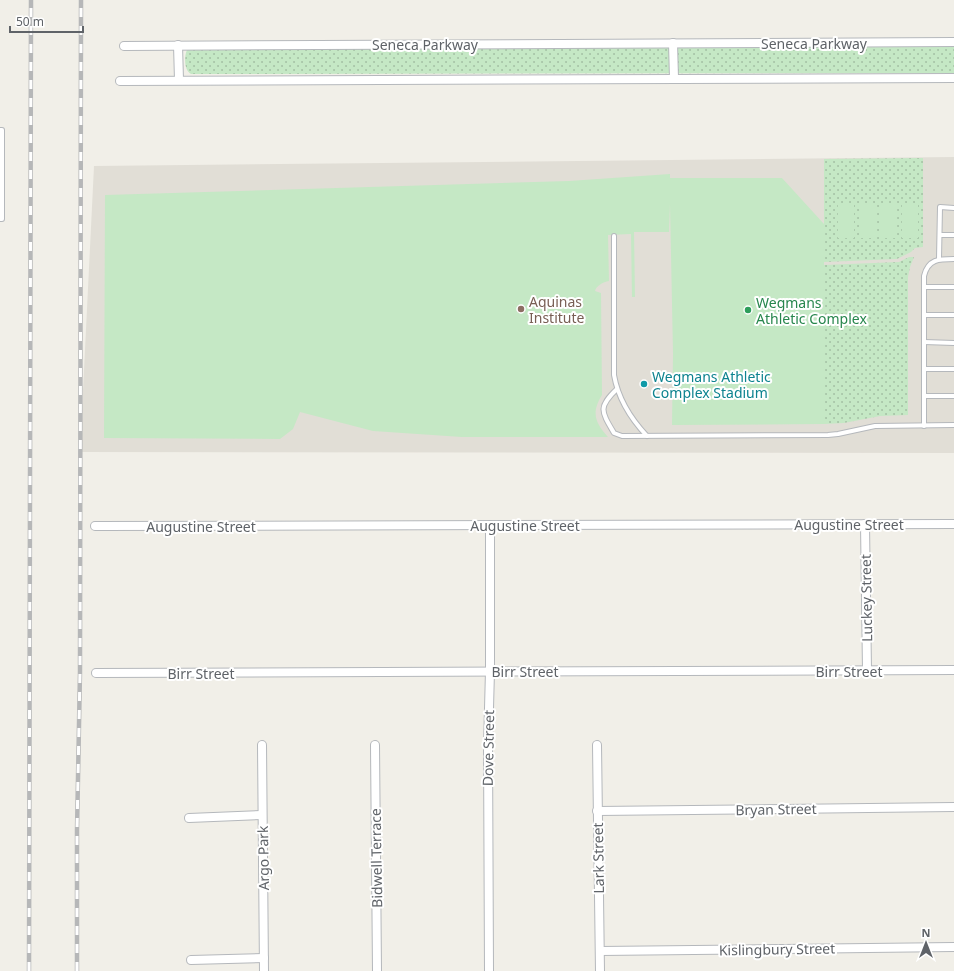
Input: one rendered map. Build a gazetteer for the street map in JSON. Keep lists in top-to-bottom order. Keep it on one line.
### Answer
{"streets":{"street":["Seneca Parkway","Augustine Street","Luckey Street","Birr Street","Dove Street","Bryan Street","Argo Park","Bidwell Terrace","Lark Street","Kislingbury Street"]},"crossings":[["Augustine Street","Luckey Street"],["Augustine Street","Dove Street"],["Luckey Street","Birr Street"],["Birr Street","Dove Street"],["Bryan Street","Lark Street"],["Lark Street","Kislingbury Street"]],"places":["Aquinas Institute","Wegmans Athletic Complex","Wegmans Athletic Complex Stadium"],"scale_bar":"50 m","north":"top"}
